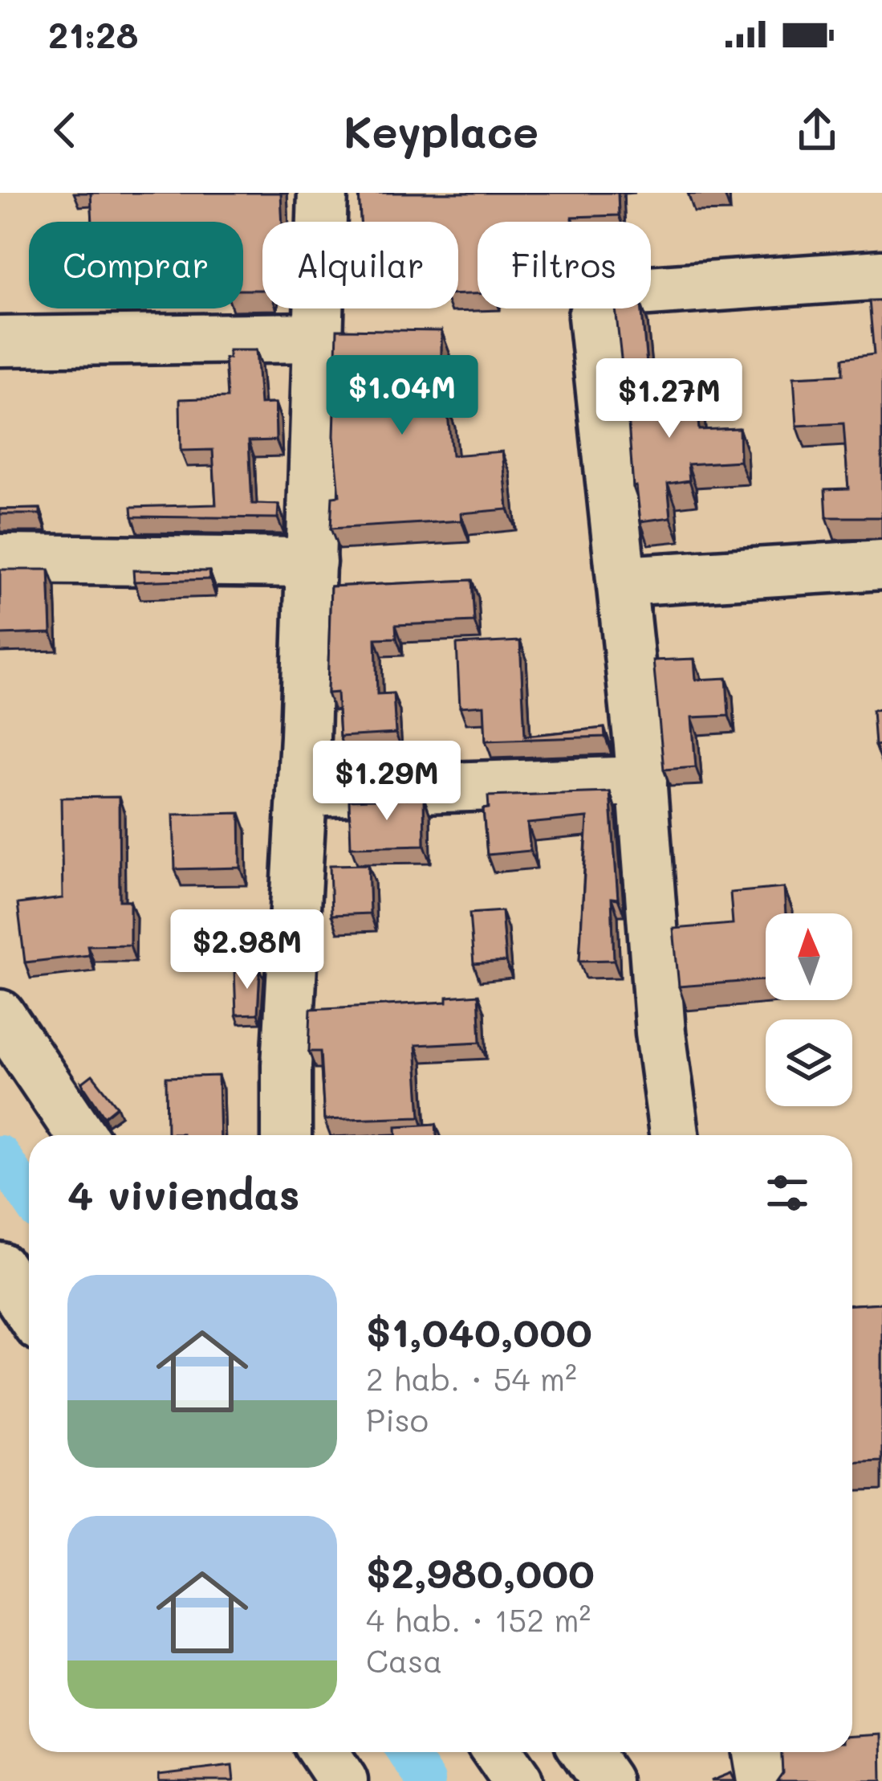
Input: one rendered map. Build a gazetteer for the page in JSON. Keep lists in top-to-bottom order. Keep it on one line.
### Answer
{"north":"top","page":{"status":"21:28","header":"Keyplace","chip":["Comprar","Alquilar","Filtros"],"price":["$1.04M","$1.27M","$1.29M","$2.98M"],"heading":"4 viviendas","list":[{"name":"$1,040,000","note":"2 hab. · 54 m² · Piso"},{"name":"$2,980,000","note":"4 hab. · 152 m² · Casa"}]}}
